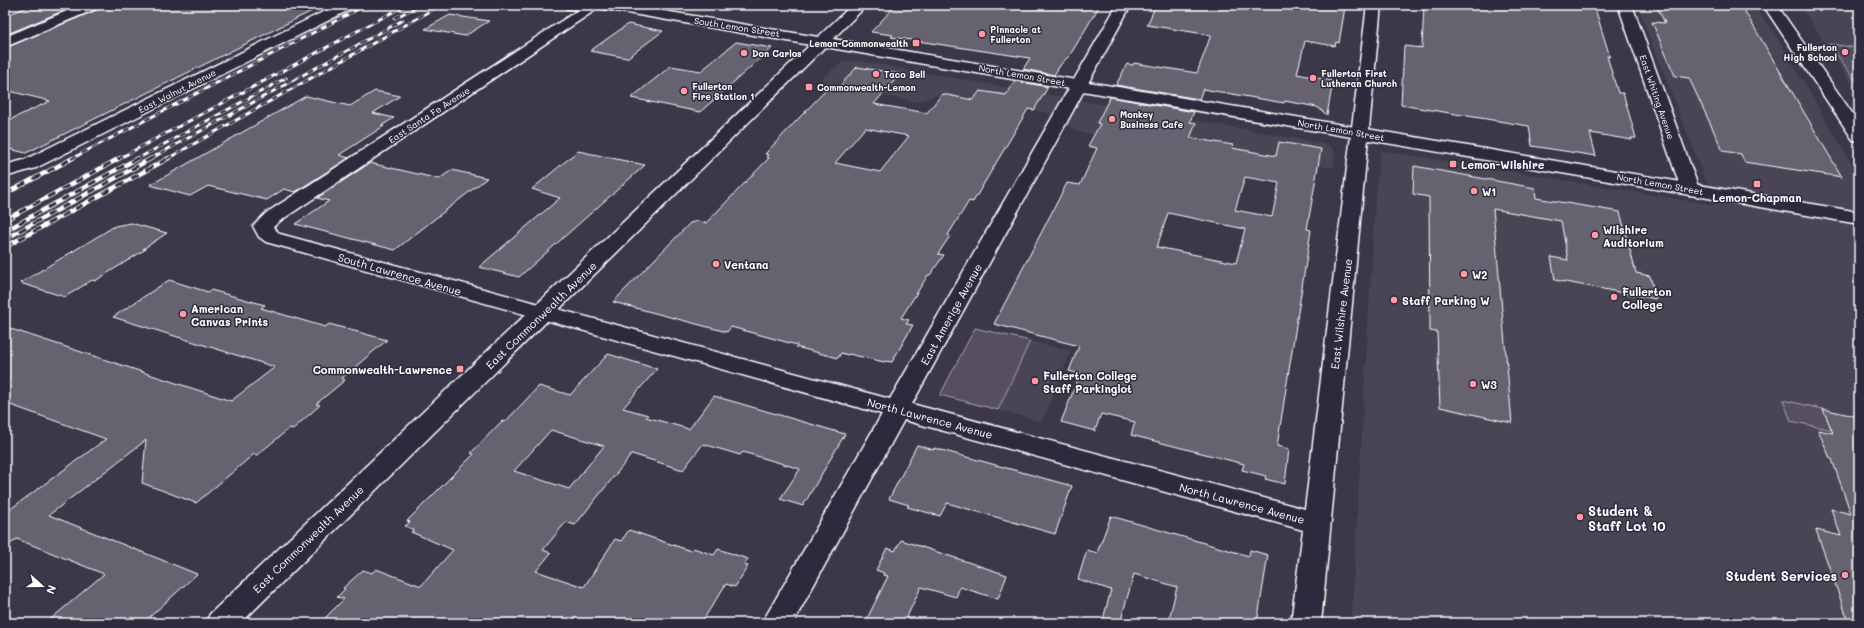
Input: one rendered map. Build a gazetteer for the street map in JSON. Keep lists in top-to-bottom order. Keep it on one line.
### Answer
{"streets":{"street":["South Lemon Street","North Lemon Street","East Walnut Avenue","East Whiting Avenue","East Santa Fe Avenue","South Lawrence Avenue","East Amerige Avenue","East Wilshire Avenue","East Commonwealth Avenue","North Lawrence Avenue"]},"crossings":[["South Lemon Street","North Lemon Street"],["South Lemon Street","East Commonwealth Avenue"],["North Lemon Street","East Whiting Avenue"],["North Lemon Street","East Amerige Avenue"],["North Lemon Street","East Wilshire Avenue"],["North Lemon Street","East Commonwealth Avenue"],["East Santa Fe Avenue","South Lawrence Avenue"],["South Lawrence Avenue","East Commonwealth Avenue"],["South Lawrence Avenue","North Lawrence Avenue"],["East Amerige Avenue","North Lawrence Avenue"],["East Wilshire Avenue","North Lawrence Avenue"],["East Commonwealth Avenue","North Lawrence Avenue"]],"places":{"other":["Pinnacle at Fullerton","Fullerton High School","Don Carlos","Taco Bell","Fullerton First Lutheran Church","Fullerton Fire Station 1","Monkey Business Cafe","W1","Wilshire Auditorium","Ventana","W2","Fullerton College","Staff Parking W","American Canvas Prints","Fullerton College Staff Parkinglot","W3","Student & Staff Lot 10","Student Services"],"transit":["Lemon-Commonwealth","Commonwealth-Lemon","Lemon-Wilshire","Lemon-Chapman","Commonwealth-Lawrence"]},"north":"right"}
